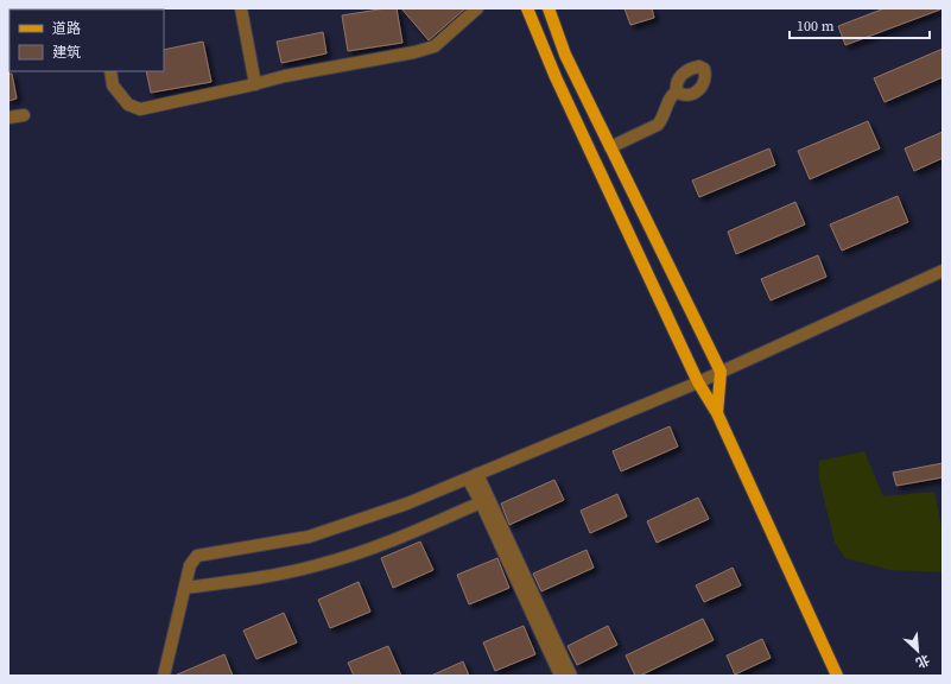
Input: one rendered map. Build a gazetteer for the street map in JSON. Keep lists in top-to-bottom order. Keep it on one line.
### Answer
{"legend":["道路","建筑"],"scale_bar":"100 m","north":"bottom right"}
